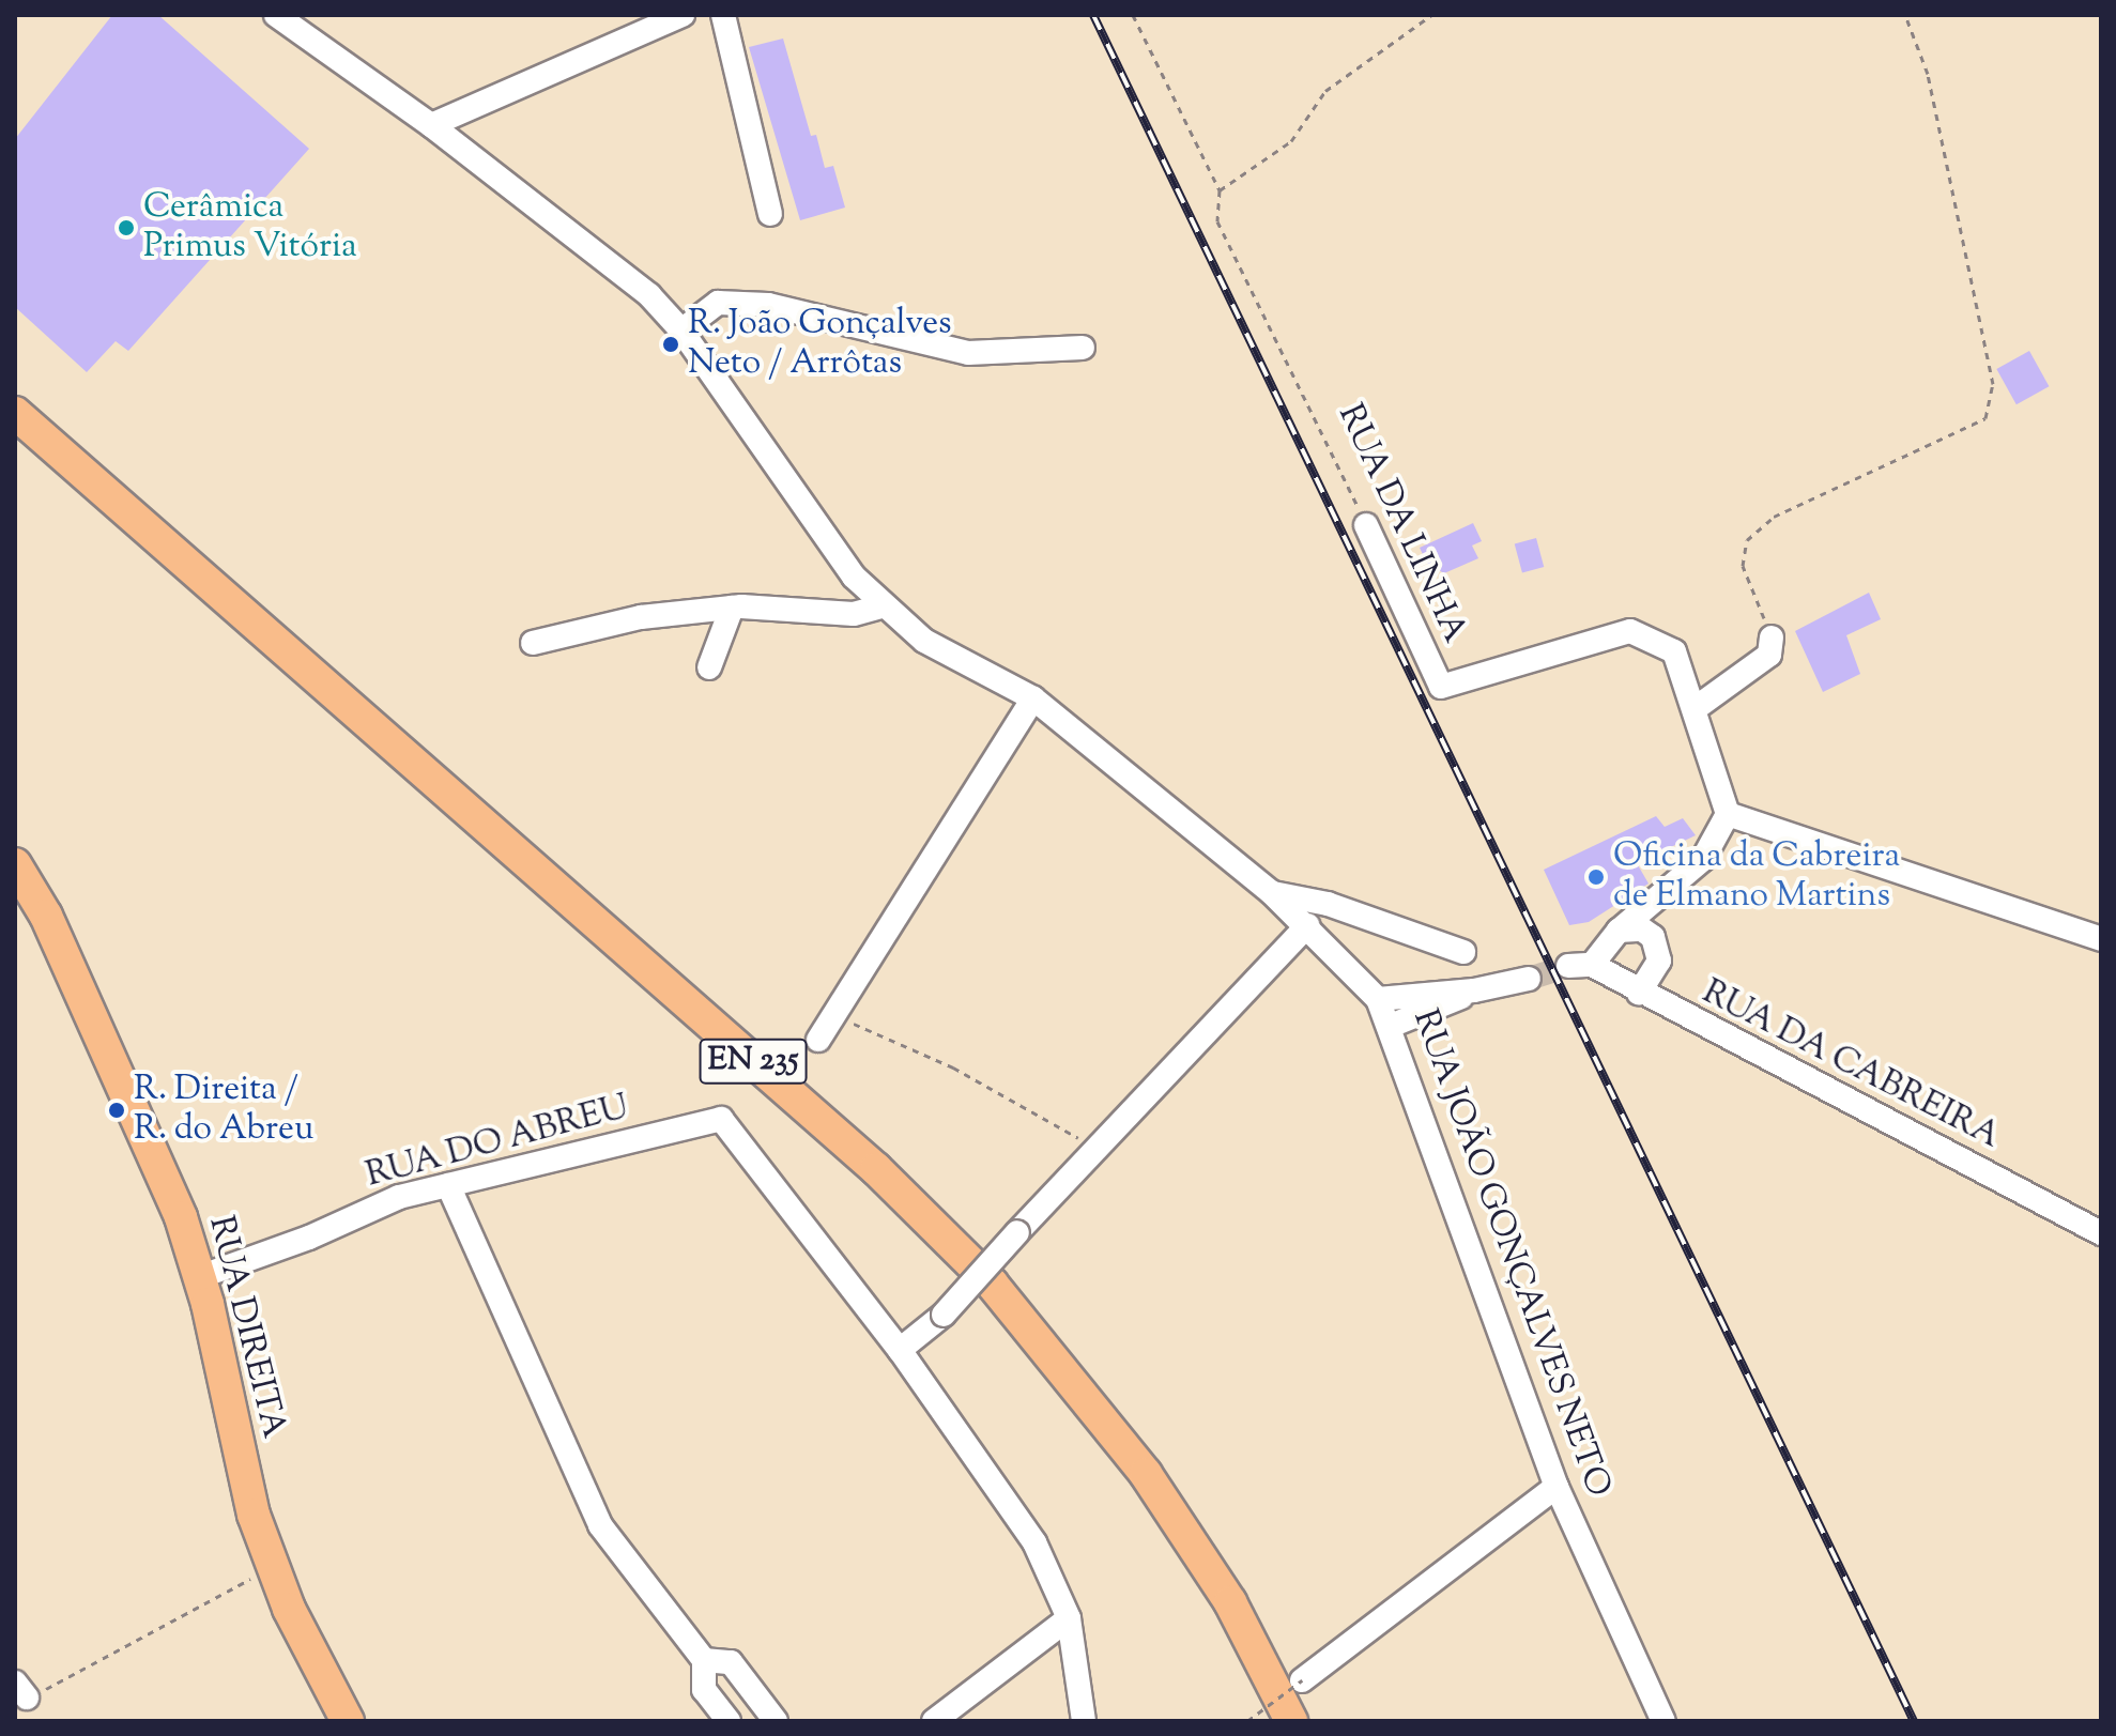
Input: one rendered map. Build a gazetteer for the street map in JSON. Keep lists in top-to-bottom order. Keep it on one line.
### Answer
{"streets":{"main road":["EN 235","RUA DIREITA"],"street":["RUA DA LINHA","RUA DA CABREIRA","RUA DO ABREU","RUA JOÃO GONÇALVES NETO"]},"crossings":[["RUA DO ABREU","RUA DIREITA"]],"places":["Cerâmica Primus Vitória","R. João Gonçalves Neto / Arrôtas","Oficina da Cabreira de Elmano Martins","R. Direita / R. do Abreu"]}
